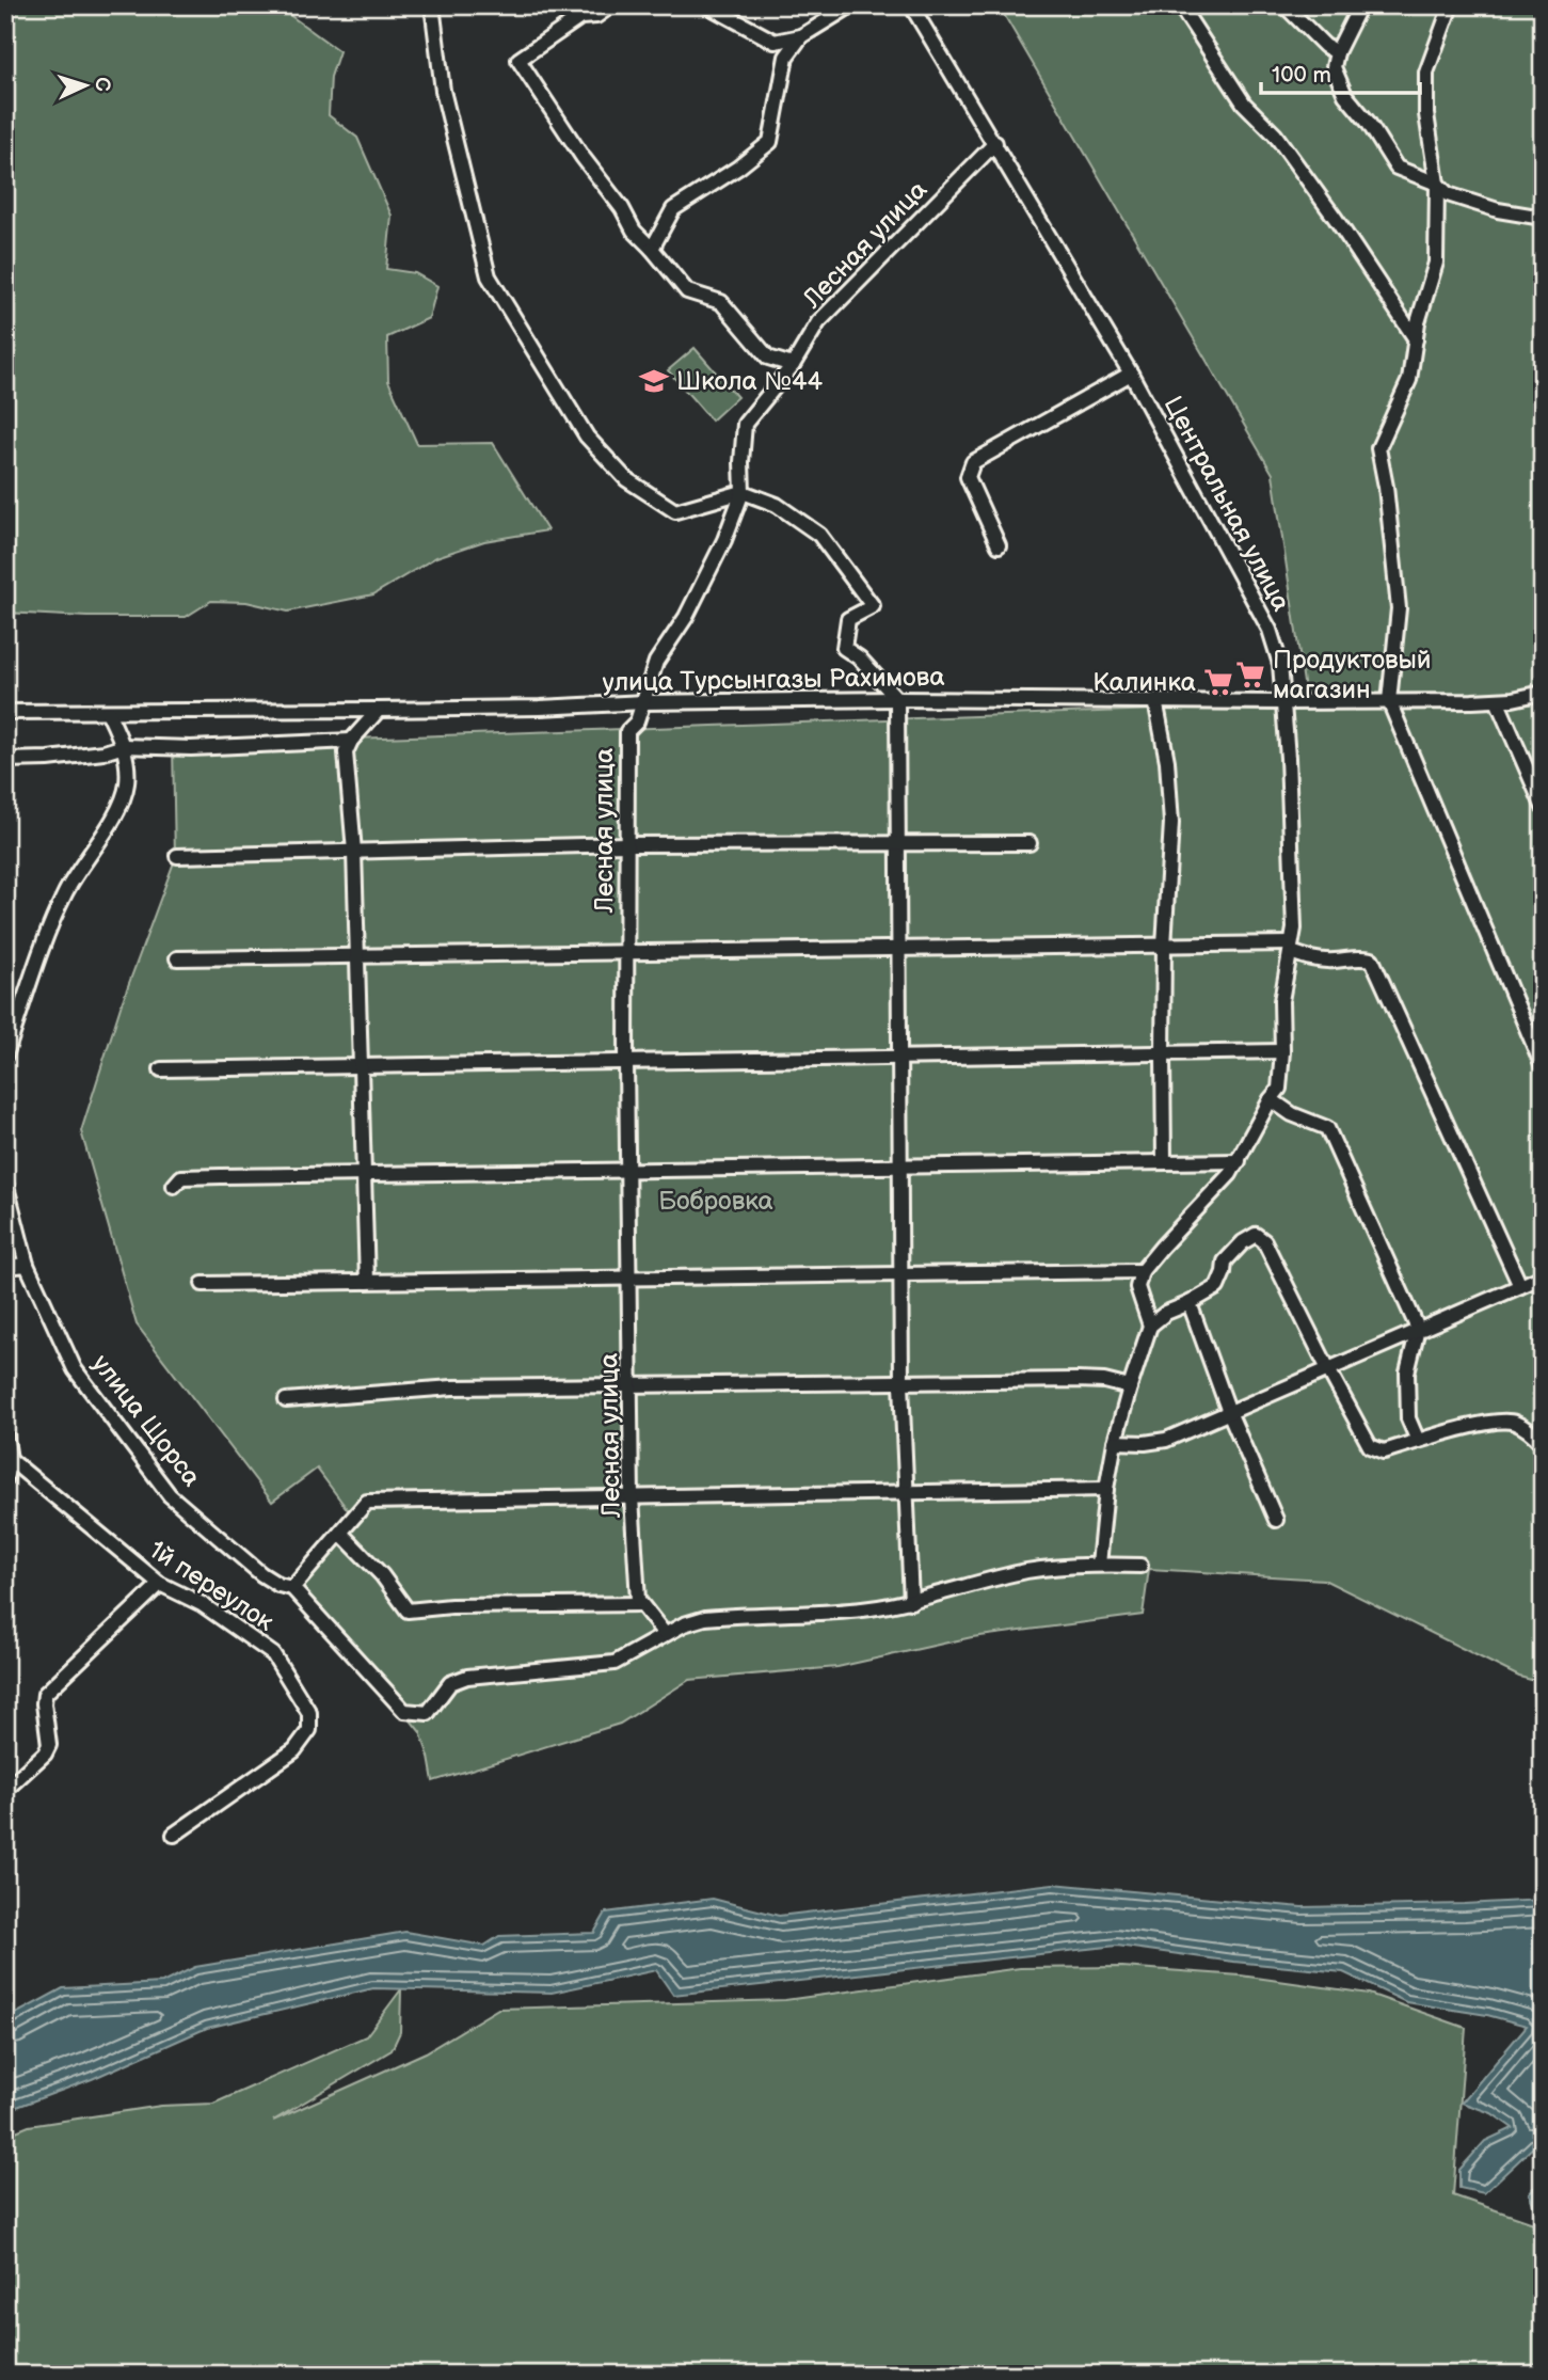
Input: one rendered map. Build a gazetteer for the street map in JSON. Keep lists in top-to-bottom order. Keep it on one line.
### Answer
{"streets":{"street":["Лесная улица","Центральная улица","улица Турсынгазы Рахимова","улица Щорса","1й переулок"]},"crossings":[["Лесная улица","Центральная улица"],["Лесная улица","улица Турсынгазы Рахимова"],["Центральная улица","улица Турсынгазы Рахимова"]],"parks":["Бобровка"],"places":{"school or university":["Школа №44"],"supermarket":["Продуктовый магазин","Калинка"]},"scale_bar":"100 m","north":"right"}
